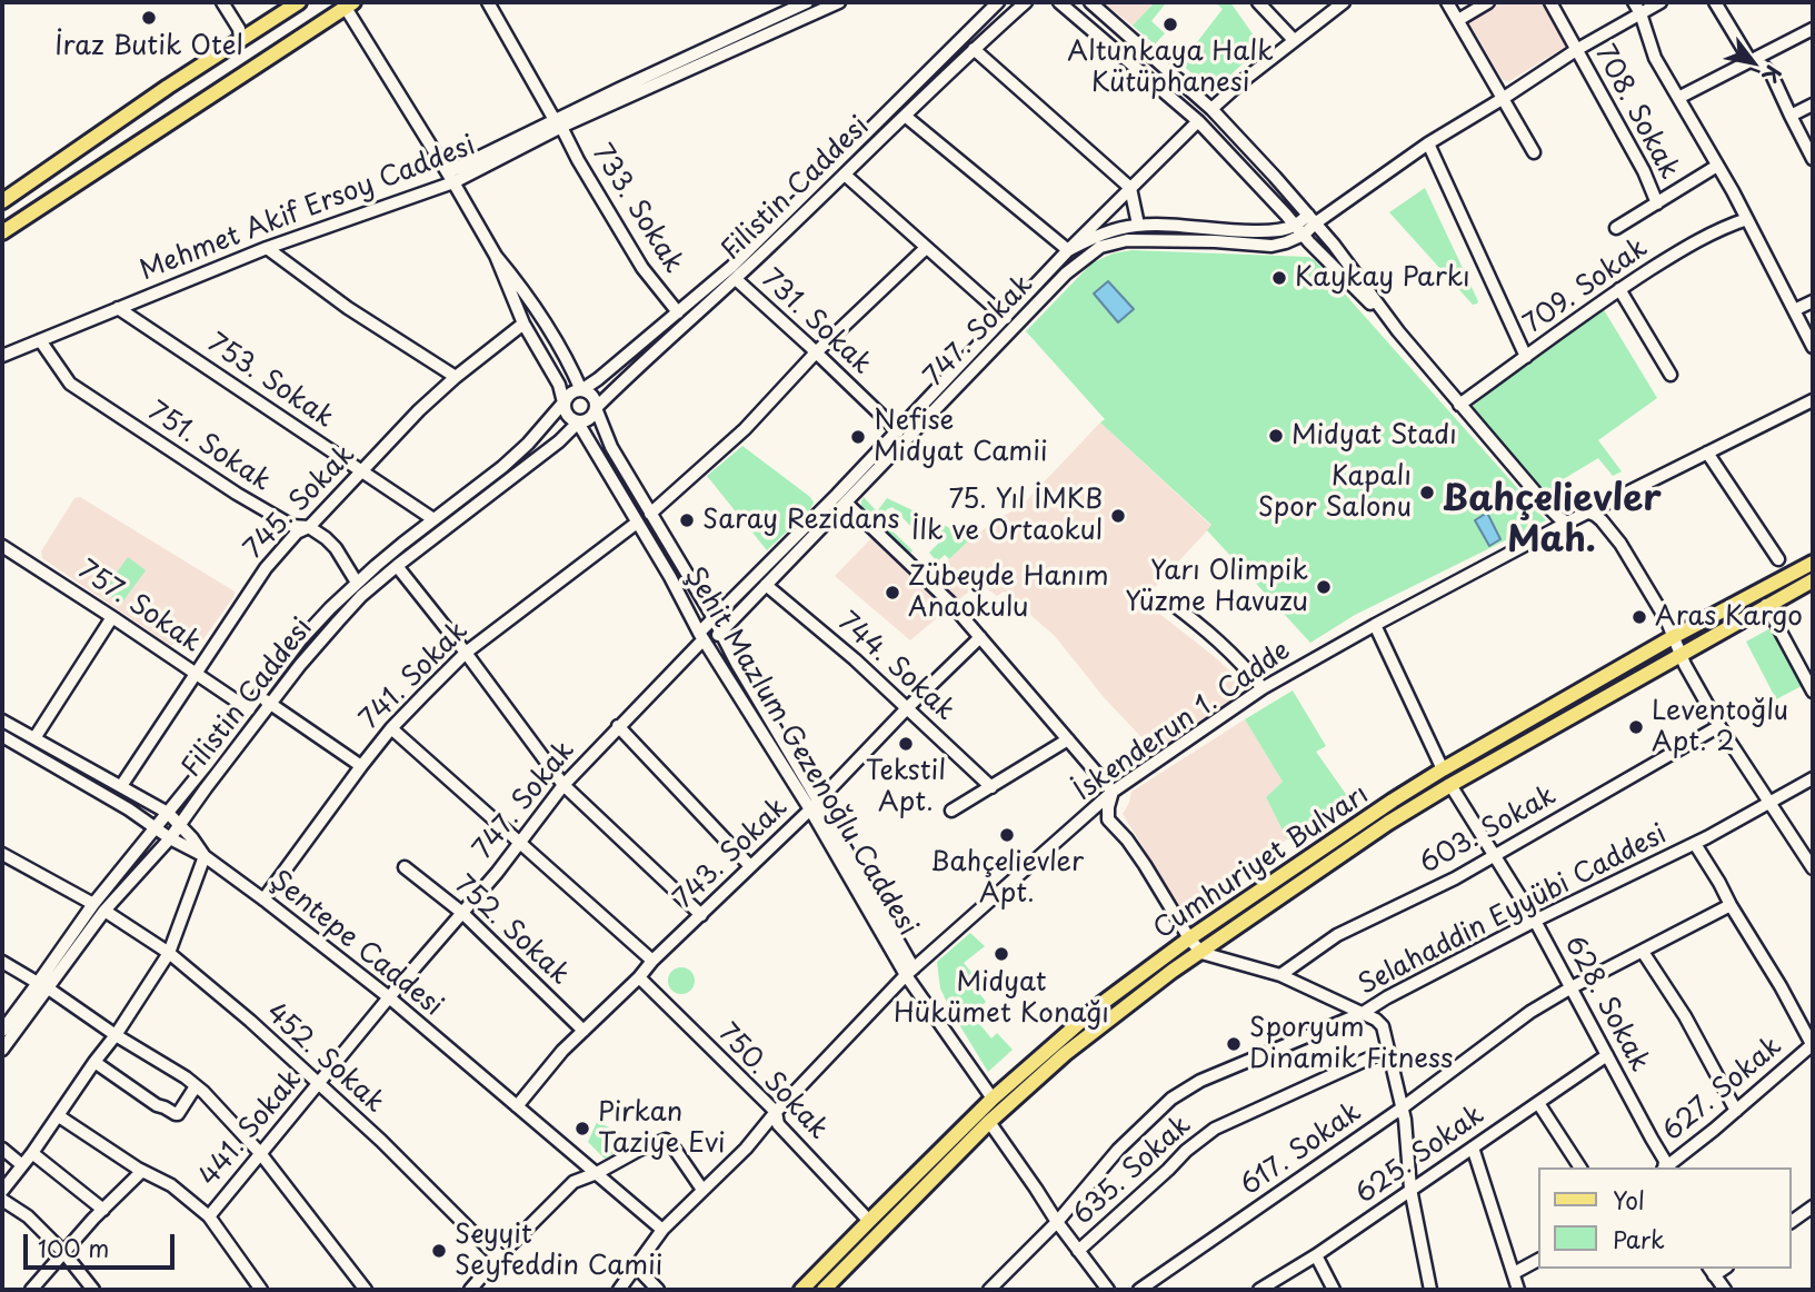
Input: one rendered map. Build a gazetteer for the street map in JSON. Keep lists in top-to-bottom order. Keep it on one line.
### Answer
{"streets":{"main road":["Cumhuriyet Bulvarı"],"street":["708. Sokak","Filistin Caddesi","Mehmet Akif Ersoy Caddesi","733. Sokak","709. Sokak","731. Sokak","747. Sokak","753. Sokak","751. Sokak","745. Sokak","757. Sokak","744. Sokak","741. Sokak","İskenderun 1. Cadde","Şehit Mazlum Gezenoğlu Caddesi","603. Sokak","743. Sokak","Selahaddin Eyyübi Caddesi","752. Sokak","Şentepe Caddesi","628. Sokak","452. Sokak","750. Sokak","627. Sokak","441. Sokak","617. Sokak","625. Sokak","635. Sokak"]},"crossings":[["Filistin Caddesi","733. Sokak"],["Filistin Caddesi","731. Sokak"],["Filistin Caddesi","753. Sokak"],["Filistin Caddesi","751. Sokak"],["Filistin Caddesi","757. Sokak"],["Filistin Caddesi","Şehit Mazlum Gezenoğlu Caddesi"],["Filistin Caddesi","Şentepe Caddesi"],["Filistin Caddesi","452. Sokak"],["Mehmet Akif Ersoy Caddesi","733. Sokak"],["Mehmet Akif Ersoy Caddesi","753. Sokak"],["Mehmet Akif Ersoy Caddesi","751. Sokak"],["747. Sokak","744. Sokak"],["747. Sokak","Şehit Mazlum Gezenoğlu Caddesi"],["747. Sokak","752. Sokak"],["747. Sokak","Şentepe Caddesi"],["747. Sokak","441. Sokak"],["753. Sokak","745. Sokak"],["751. Sokak","745. Sokak"],["745. Sokak","757. Sokak"],["745. Sokak","Şentepe Caddesi"],["744. Sokak","743. Sokak"],["741. Sokak","Şehit Mazlum Gezenoğlu Caddesi"],["741. Sokak","Şentepe Caddesi"],["İskenderun 1. Cadde","Şehit Mazlum Gezenoğlu Caddesi"],["İskenderun 1. Cadde","Şentepe Caddesi"],["İskenderun 1. Cadde","750. Sokak"],["Şehit Mazlum Gezenoğlu Caddesi","743. Sokak"],["Şehit Mazlum Gezenoğlu Caddesi","Cumhuriyet Bulvarı"],["603. Sokak","628. Sokak"],["743. Sokak","752. Sokak"],["743. Sokak","Şentepe Caddesi"],["743. Sokak","750. Sokak"],["Cumhuriyet Bulvarı","628. Sokak"],["Cumhuriyet Bulvarı","750. Sokak"],["Selahaddin Eyyübi Caddesi","628. Sokak"],["Şentepe Caddesi","441. Sokak"],["628. Sokak","617. Sokak"],["628. Sokak","625. Sokak"],["452. Sokak","441. Sokak"]],"districts":["Bahçelievler Mah."],"places":["İraz Butik Otel","Altunkaya Halk Kütüphanesi","Kaykay Parkı","Midyat Stadı","Nefise Midyat Camii","Kapalı Spor Salonu","75. Yıl İMKB İlk ve Ortaokul","Saray Rezidans","Yarı Olimpik Yüzme Havuzu","Zübeyde Hanım Anaokulu","Aras Kargo","Leventoğlu Apt. 2","Tekstil Apt.","Bahçelievler Apt.","Midyat Hükümet Konağı","Sporyum Dinamik Fitness","Pirkan Taziye Evi","Seyyit Seyfeddin Camii"],"legend":["Yol","Park"],"scale_bar":"100 m","north":"bottom right"}
